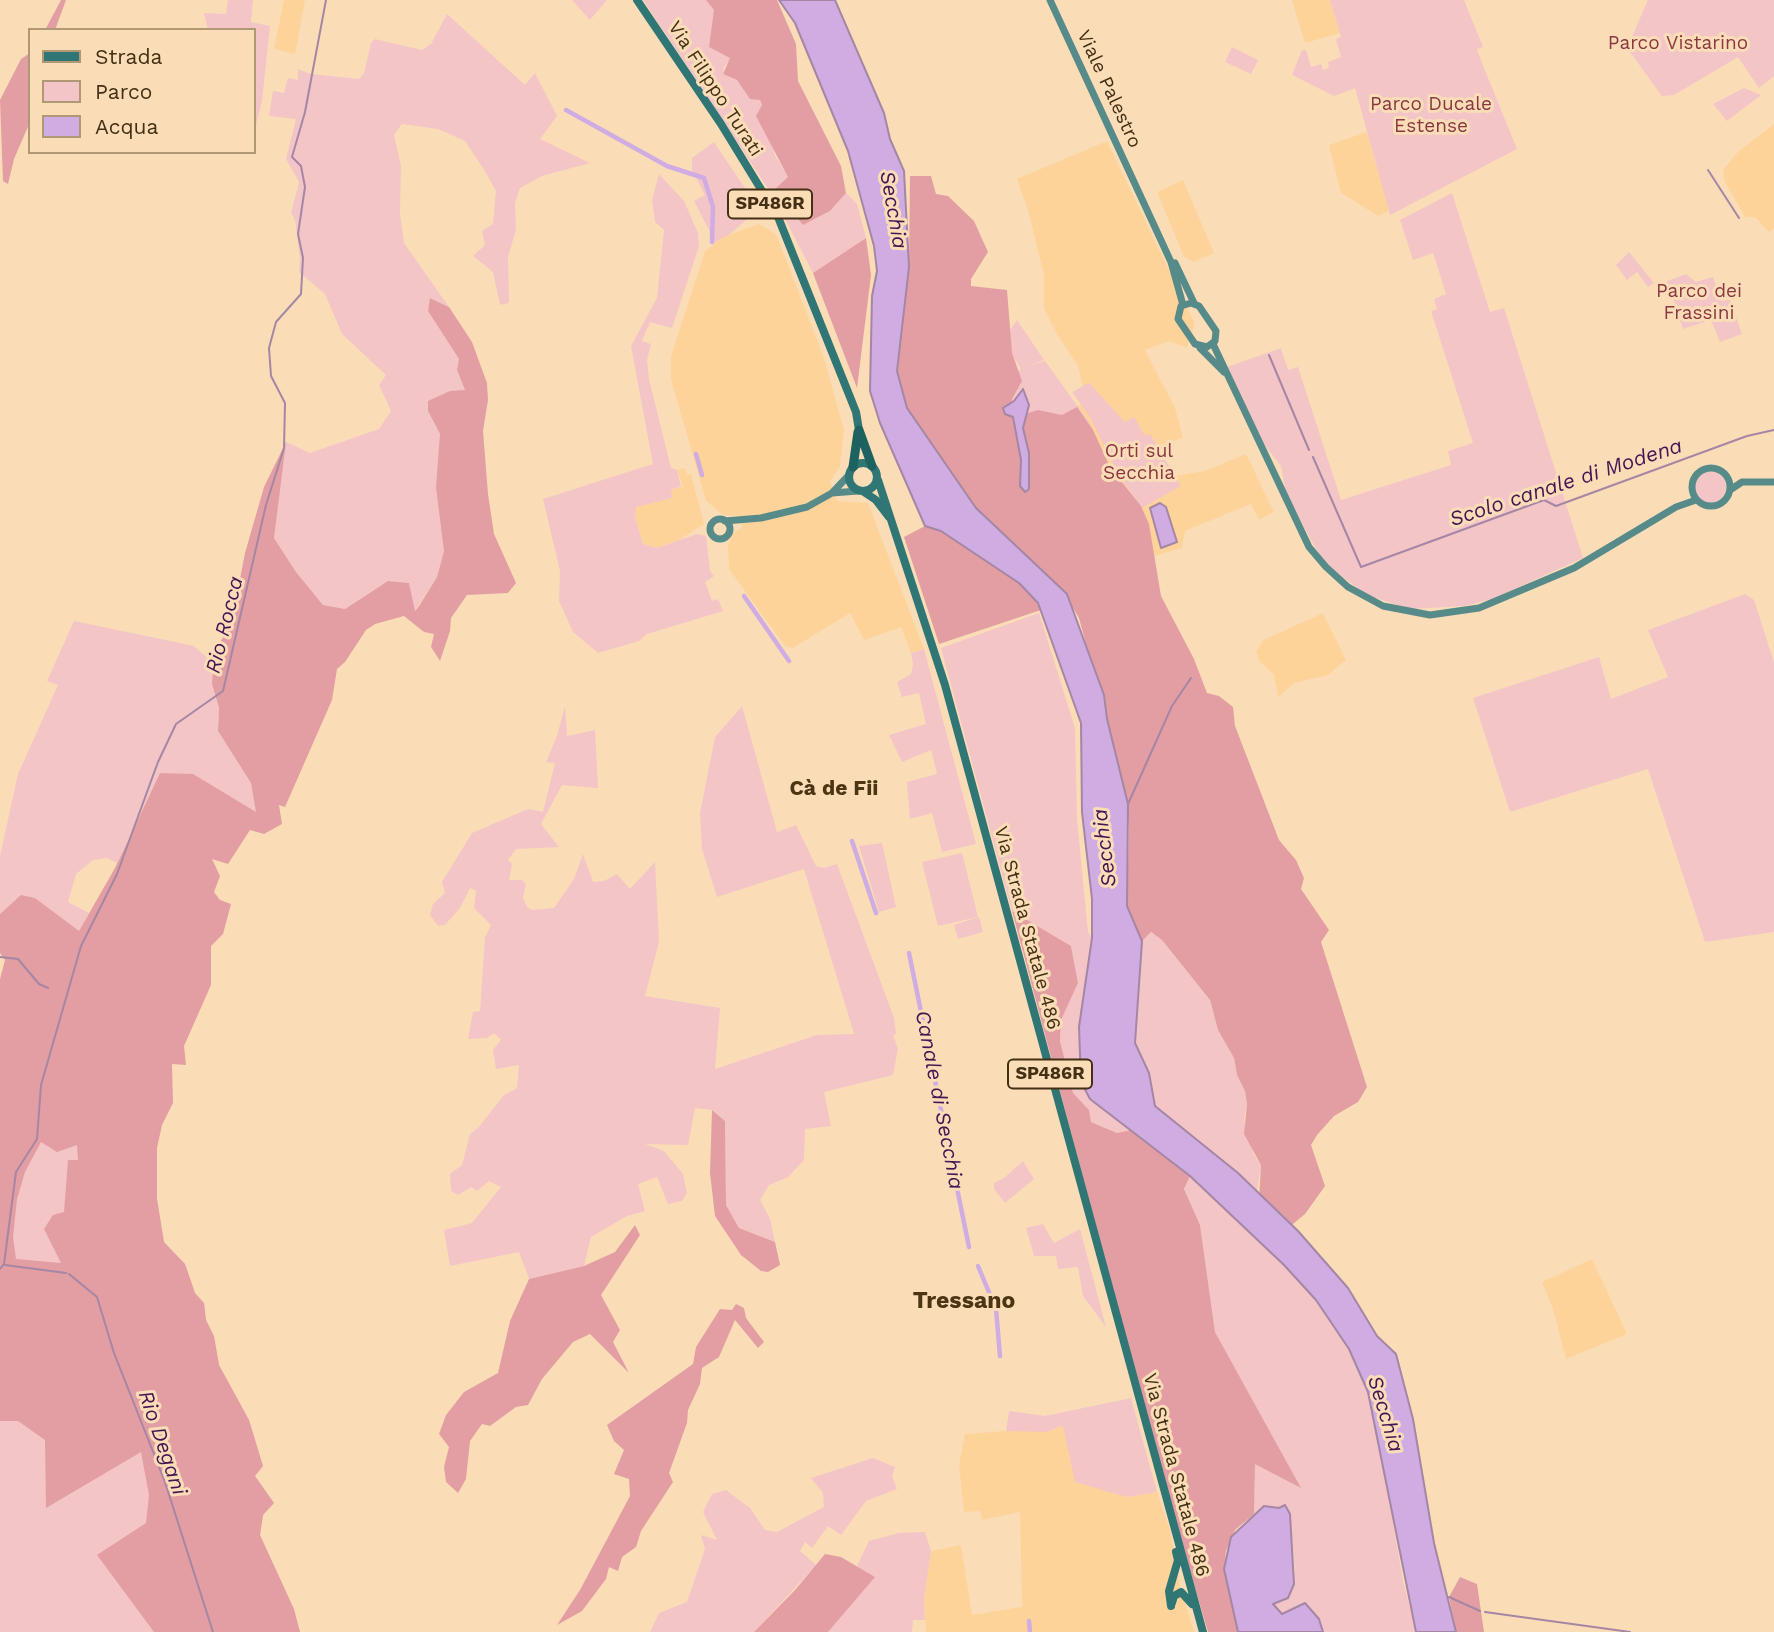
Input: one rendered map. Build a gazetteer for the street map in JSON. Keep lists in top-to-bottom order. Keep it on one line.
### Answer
{"streets":{"highway":["SP486R"],"main road":["Via Filippo Turati","Viale Palestro","Via Strada Statale 486"]},"crossings":[["Via Filippo Turati","SP486R"],["SP486R","Via Strada Statale 486"]],"districts":["Cà de Fii","Tressano"],"water":["Secchia","Scolo canale di Modena","Rio Rocca","Canale di Secchia","Rio Degani"],"parks":["Parco Vistarino","Parco Ducale Estense","Parco dei Frassini","Orti sul Secchia"],"legend":["Strada","Parco","Acqua"]}
